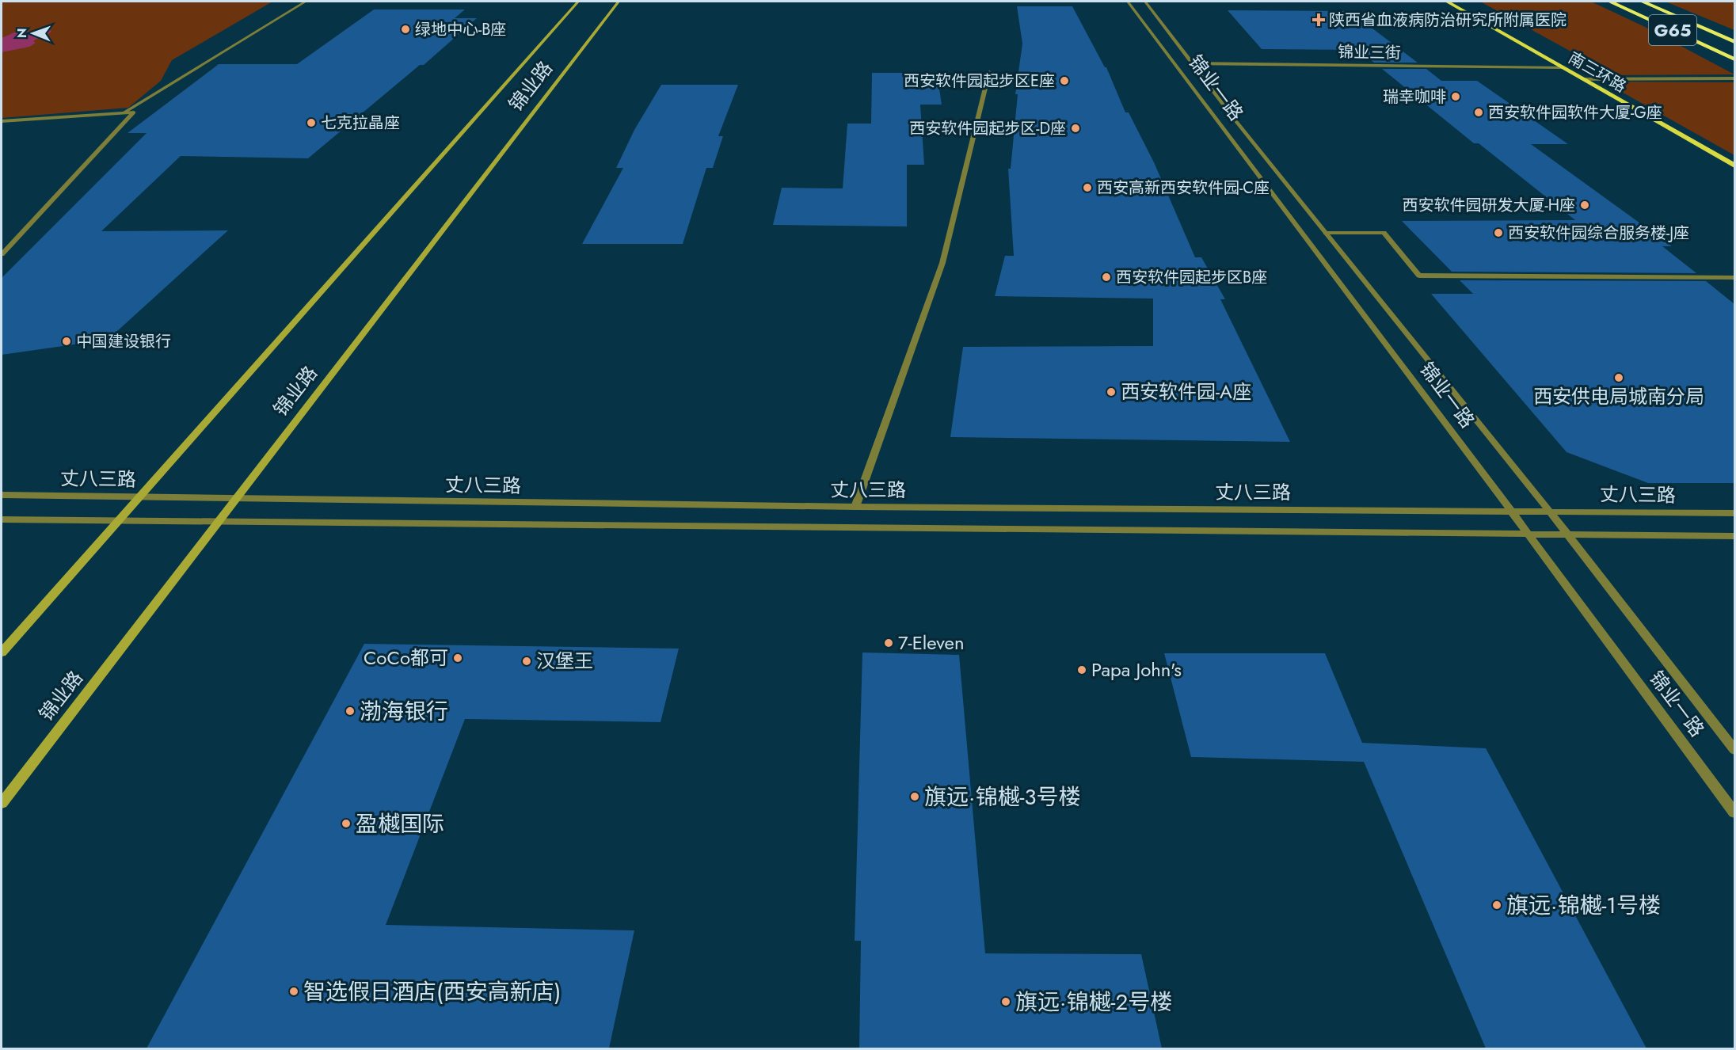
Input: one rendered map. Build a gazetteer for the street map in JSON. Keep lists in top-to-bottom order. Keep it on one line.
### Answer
{"streets":{"highway":["G65","南三环路"],"main road":["锦业路"],"street":["锦业三街","锦业一路","丈八三路"]},"crossings":[["锦业三街","南三环路"],["锦业三街","锦业一路"],["锦业路","丈八三路"],["锦业一路","丈八三路"]],"places":{"health":["陕西省血液病防治研究所附属医院"],"other":["绿地中心-B座","西安软件园起步区E座","瑞幸咖啡","西安软件园软件大厦-G座","七克拉晶座","西安软件园起步区-D座","西安高新西安软件园-C座","西安软件园研发大厦-H座","西安软件园综合服务楼-J座","西安软件园起步区B座","中国建设银行","西安供电局城南分局","西安软件园-A座","7-Eleven","CoCo都可","汉堡王","Papa John's","渤海银行","旗远·锦樾-3号楼","盈樾国际","旗远·锦樾-1号楼","智选假日酒店(西安高新店)","旗远·锦樾-2号楼"]},"north":"left"}
